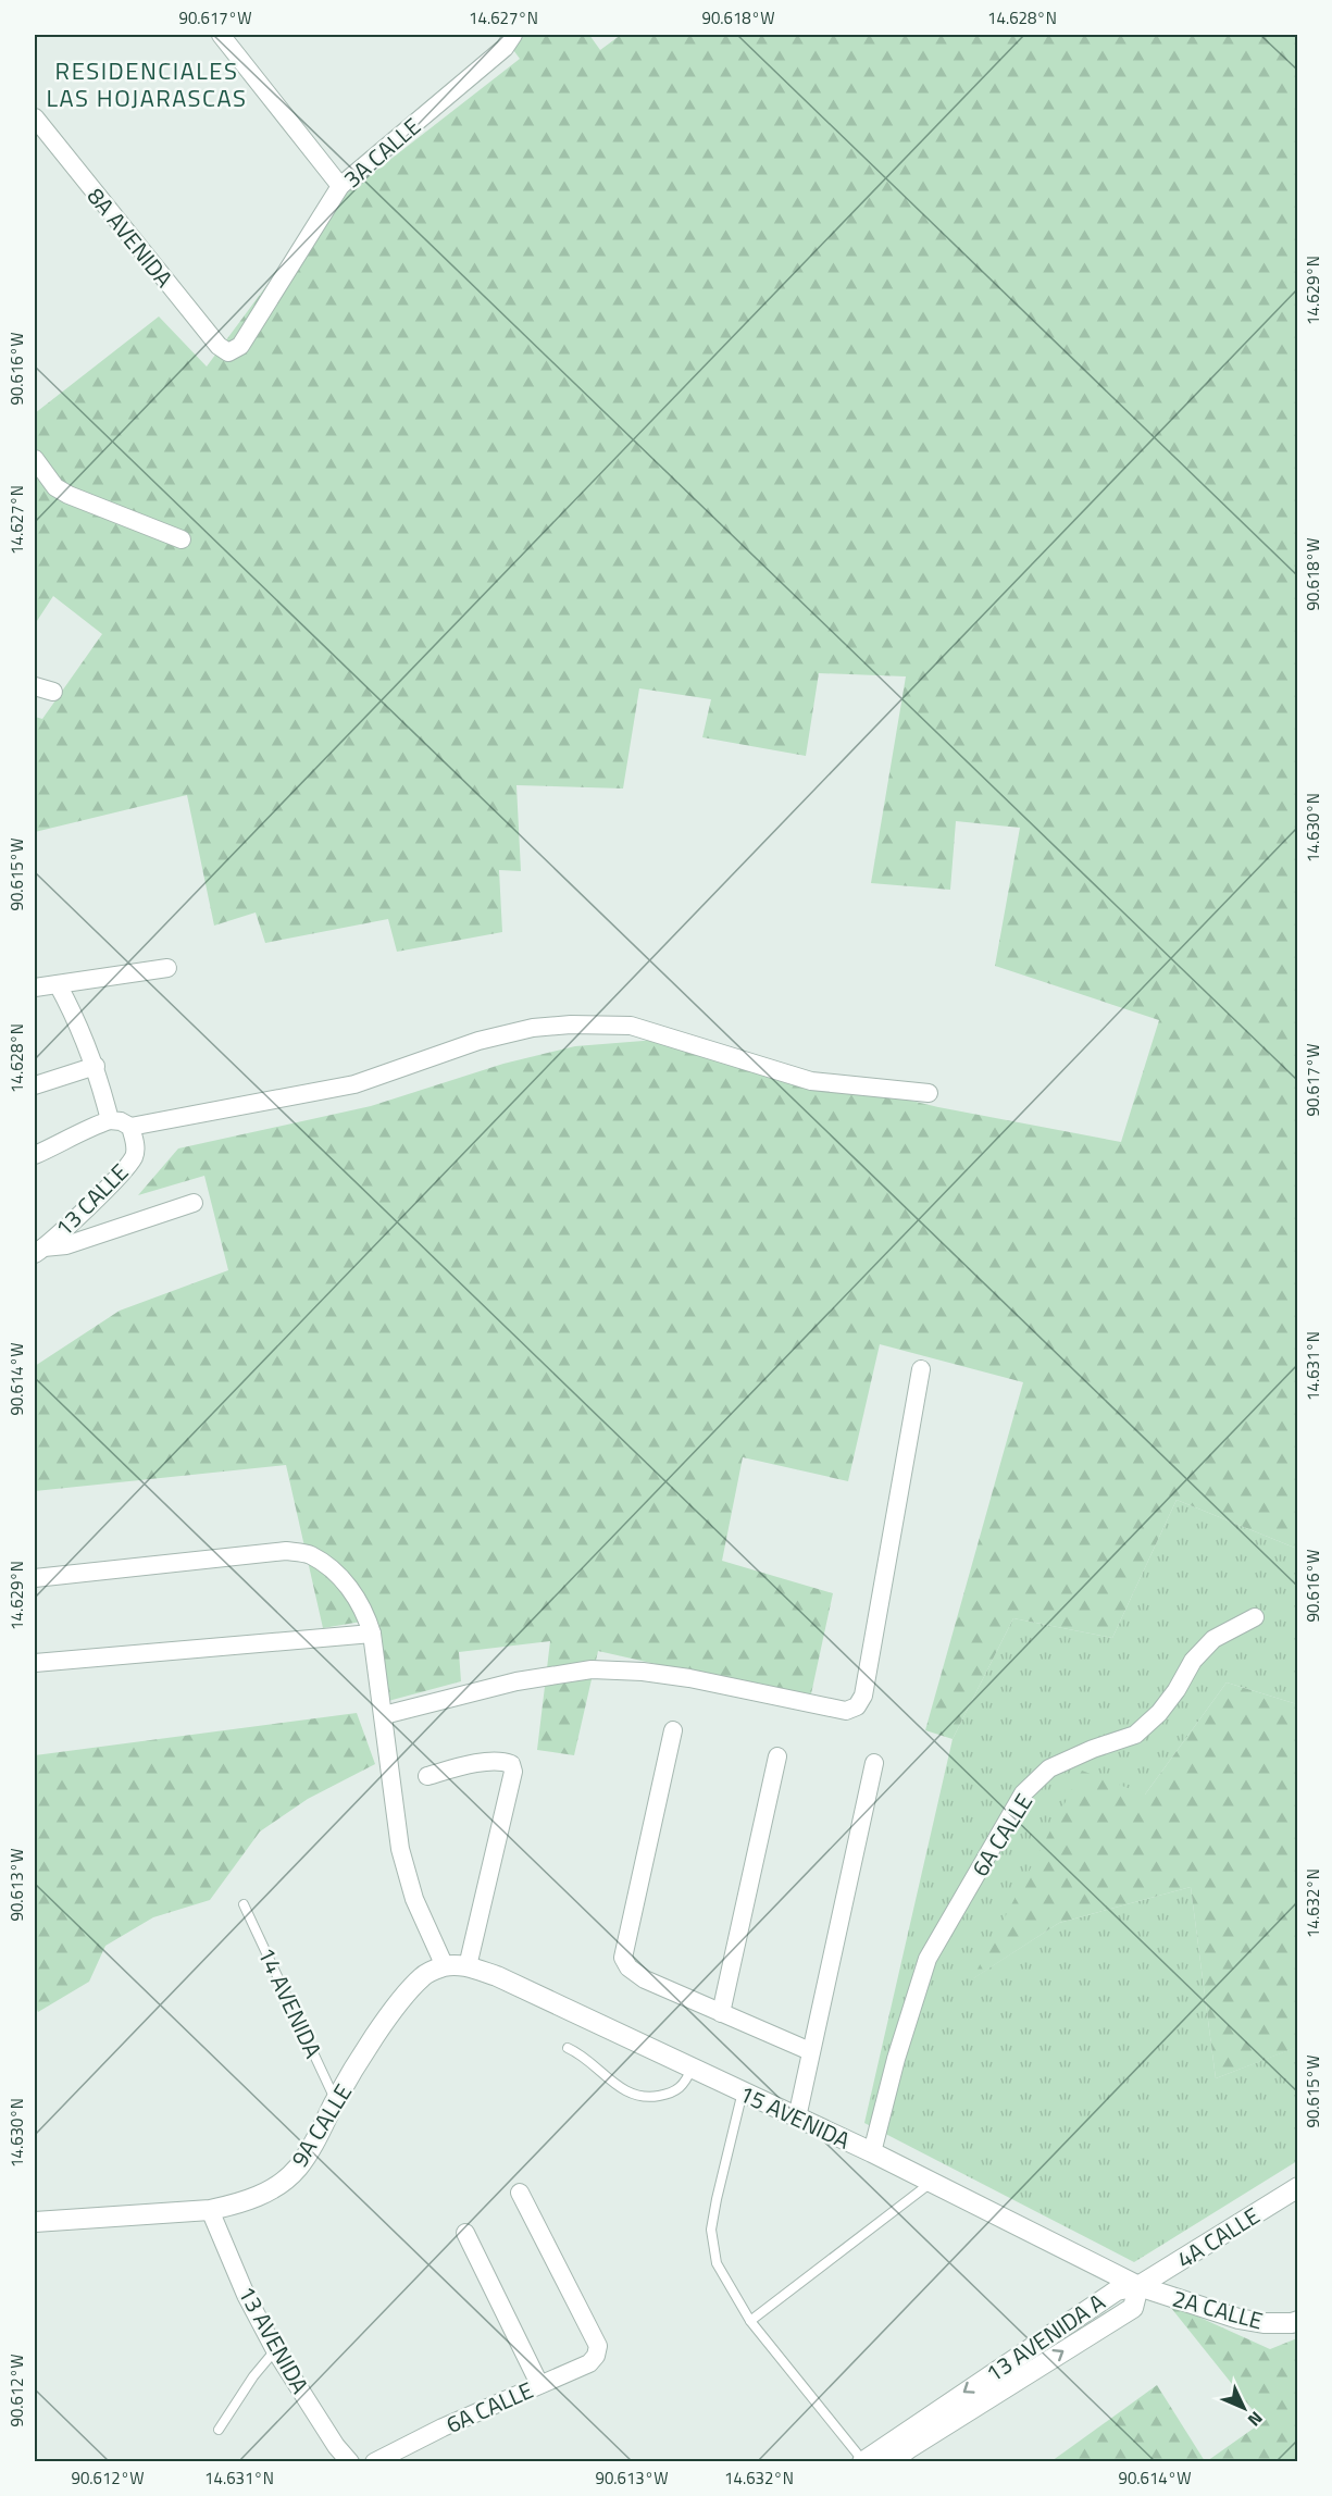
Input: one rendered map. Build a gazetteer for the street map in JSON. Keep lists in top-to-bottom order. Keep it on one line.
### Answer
{"streets":{"street":["3A CALLE","8A AVENIDA","13 CALLE","6A CALLE","15 AVENIDA","9A CALLE","4A CALLE","2A CALLE","13 AVENIDA A","13 AVENIDA"],"lane":["14 AVENIDA"]},"crossings":[["3A CALLE","8A AVENIDA"],["6A CALLE","15 AVENIDA"],["14 AVENIDA","9A CALLE"],["15 AVENIDA","9A CALLE"],["15 AVENIDA","4A CALLE"],["15 AVENIDA","2A CALLE"],["15 AVENIDA","13 AVENIDA A"],["9A CALLE","13 AVENIDA"],["4A CALLE","2A CALLE"],["4A CALLE","13 AVENIDA A"],["2A CALLE","13 AVENIDA A"]],"districts":["RESIDENCIALES LAS HOJARASCAS"],"north":"bottom right","coordinates":["90.617°W","14.627°N","90.618°W","14.628°N","14.629°N","90.616°W","14.630°N","90.615°W","14.631°N","90.614°W","90.613°W","14.632°N","90.612°W"]}
